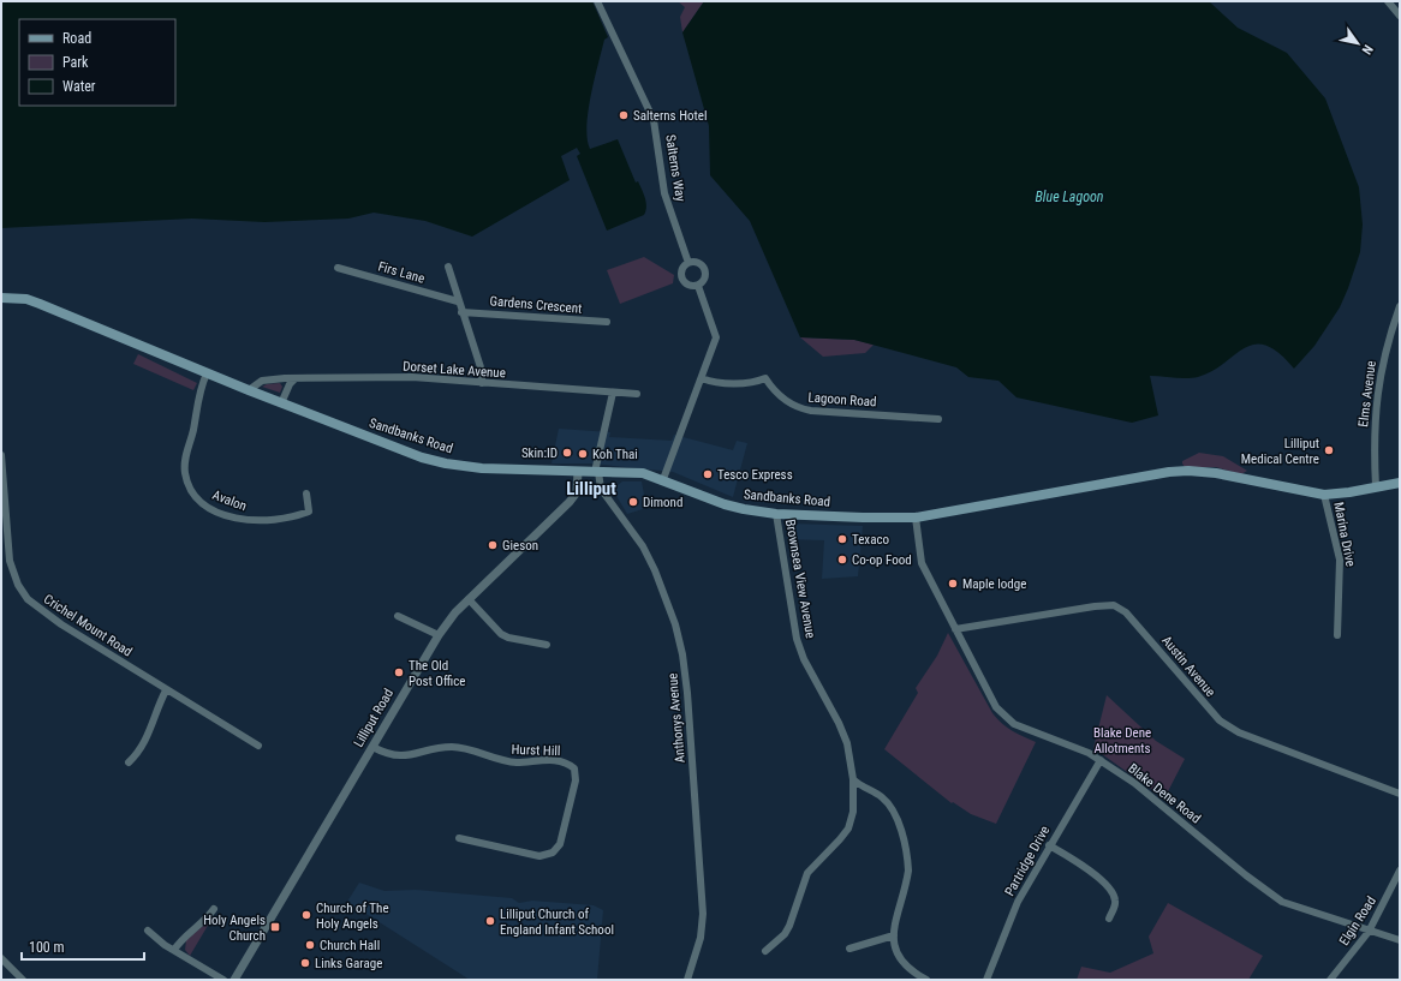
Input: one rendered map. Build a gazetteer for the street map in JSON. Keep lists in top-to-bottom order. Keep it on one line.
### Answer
{"streets":{"main road":["Sandbanks Road"],"street":["Salterns Way","Firs Lane","Gardens Crescent","Dorset Lake Avenue","Elms Avenue","Lagoon Road","Avalon","Marina Drive","Brownsea View Avenue","Crichel Mount Road","Austin Avenue","Lilliput Road","Anthonys Avenue","Hurst Hill","Blake Dene Road","Partridge Drive","Elgin Road"]},"crossings":[["Salterns Way","Lagoon Road"],["Salterns Way","Sandbanks Road"],["Dorset Lake Avenue","Sandbanks Road"],["Elms Avenue","Sandbanks Road"],["Sandbanks Road","Avalon"],["Sandbanks Road","Marina Drive"],["Sandbanks Road","Brownsea View Avenue"],["Sandbanks Road","Lilliput Road"],["Sandbanks Road","Anthonys Avenue"],["Sandbanks Road","Blake Dene Road"],["Austin Avenue","Blake Dene Road"],["Lilliput Road","Hurst Hill"],["Blake Dene Road","Partridge Drive"],["Blake Dene Road","Elgin Road"]],"districts":["Lilliput"],"water":["Blue Lagoon"],"parks":["Blake Dene Allotments"],"places":{"other":["Salterns Hotel","Lilliput Medical Centre","Skin:ID","Koh Thai","Tesco Express","Dimond","Texaco","Gieson","Co-op Food","Maple lodge","The Old Post Office","Church of The Holy Angels","Lilliput Church of England Infant School","Church Hall","Links Garage"],"transit":["Holy Angels Church"]},"legend":["Road","Park","Water"],"scale_bar":"100 m","north":"bottom right"}
